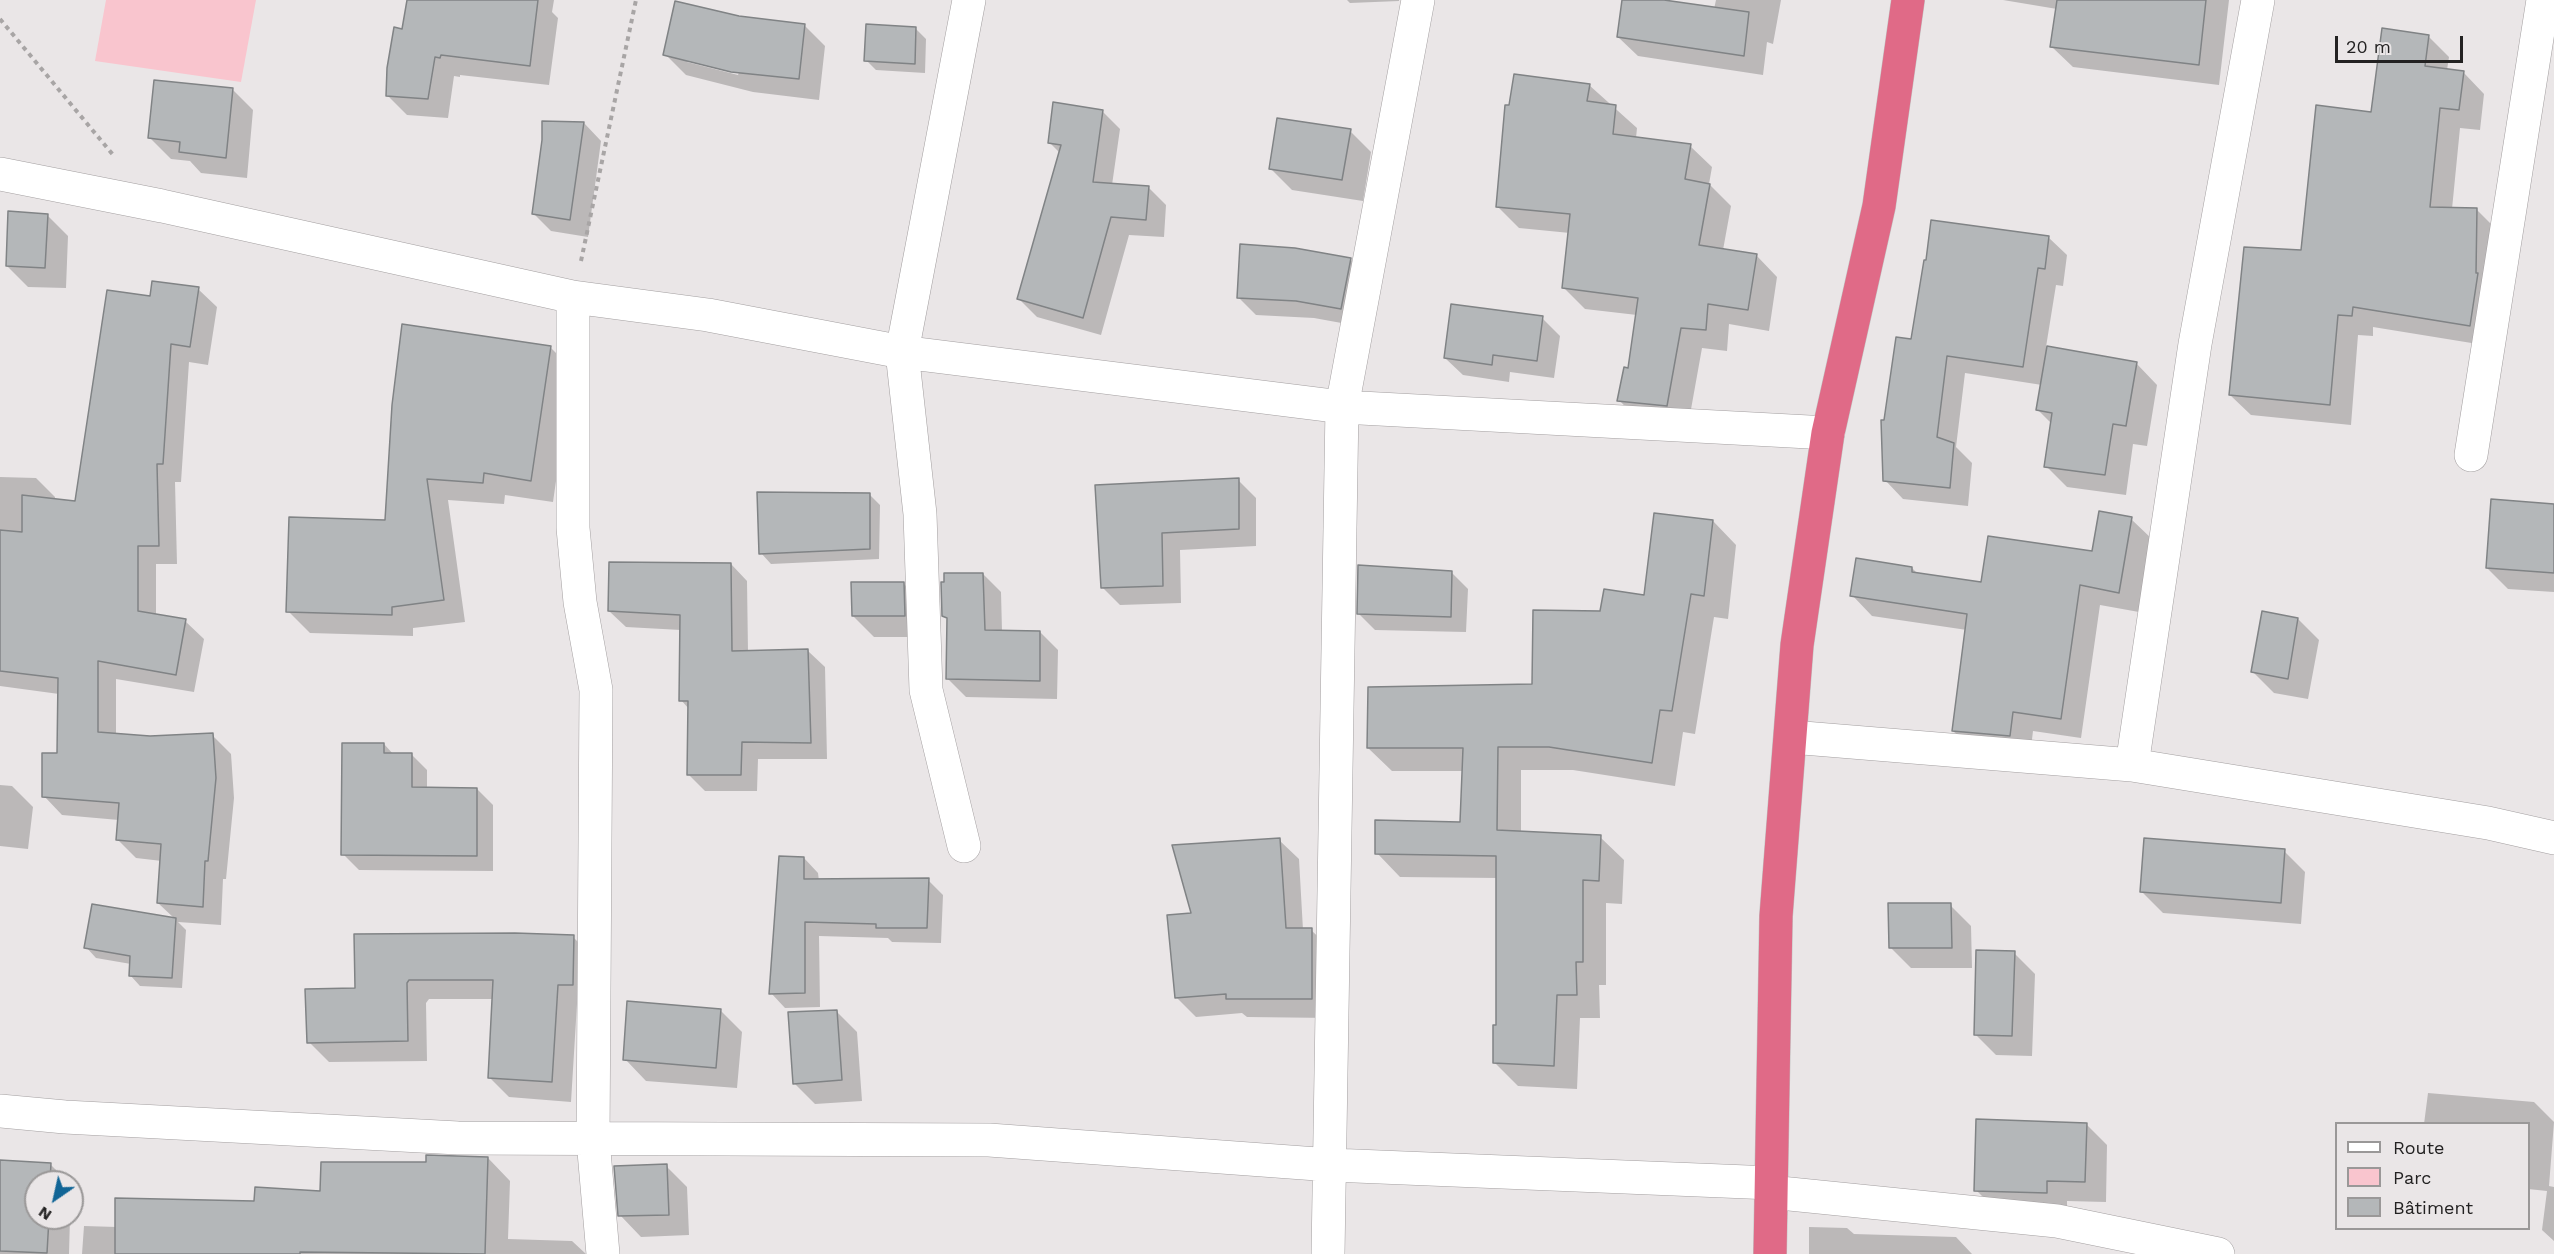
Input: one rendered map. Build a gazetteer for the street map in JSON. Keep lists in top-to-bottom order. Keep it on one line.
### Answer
{"legend":["Route","Parc","Bâtiment"],"scale_bar":"20 m","north":"bottom left"}
